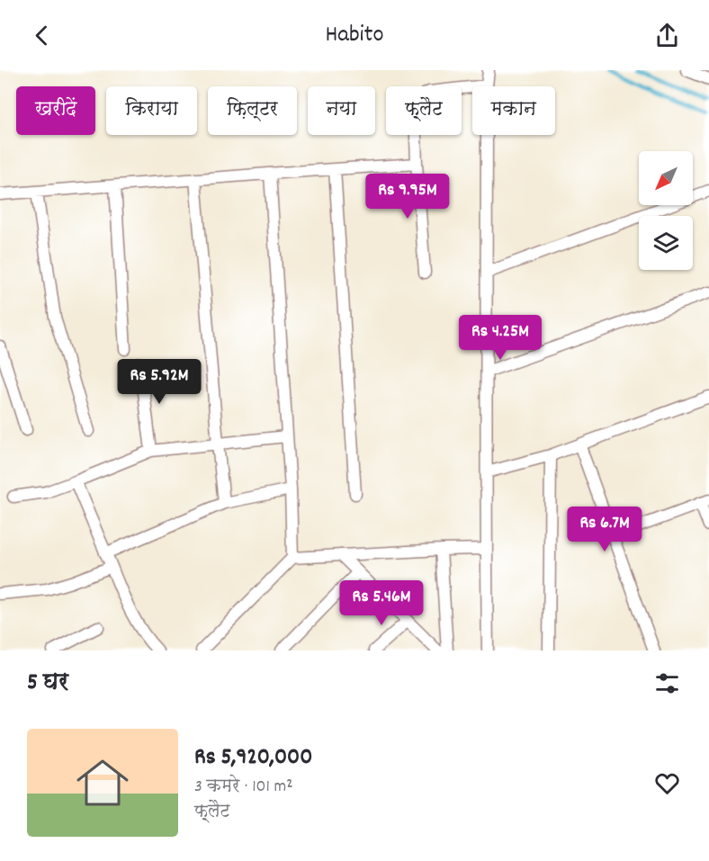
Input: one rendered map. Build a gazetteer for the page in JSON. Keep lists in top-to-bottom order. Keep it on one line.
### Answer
{"north":"bottom left","page":{"header":"Habito","chip":["खरीदें","किराया","फ़िल्टर","नया","फ़्लैट","मकान"],"price":["Rs 9.95M","Rs 4.25M","Rs 5.92M","Rs 6.7M","Rs 5.46M"],"heading":"5 घर","list":[{"name":"Rs 5,920,000","note":"3 कमरे · 101 m² · फ़्लैट"}]}}
